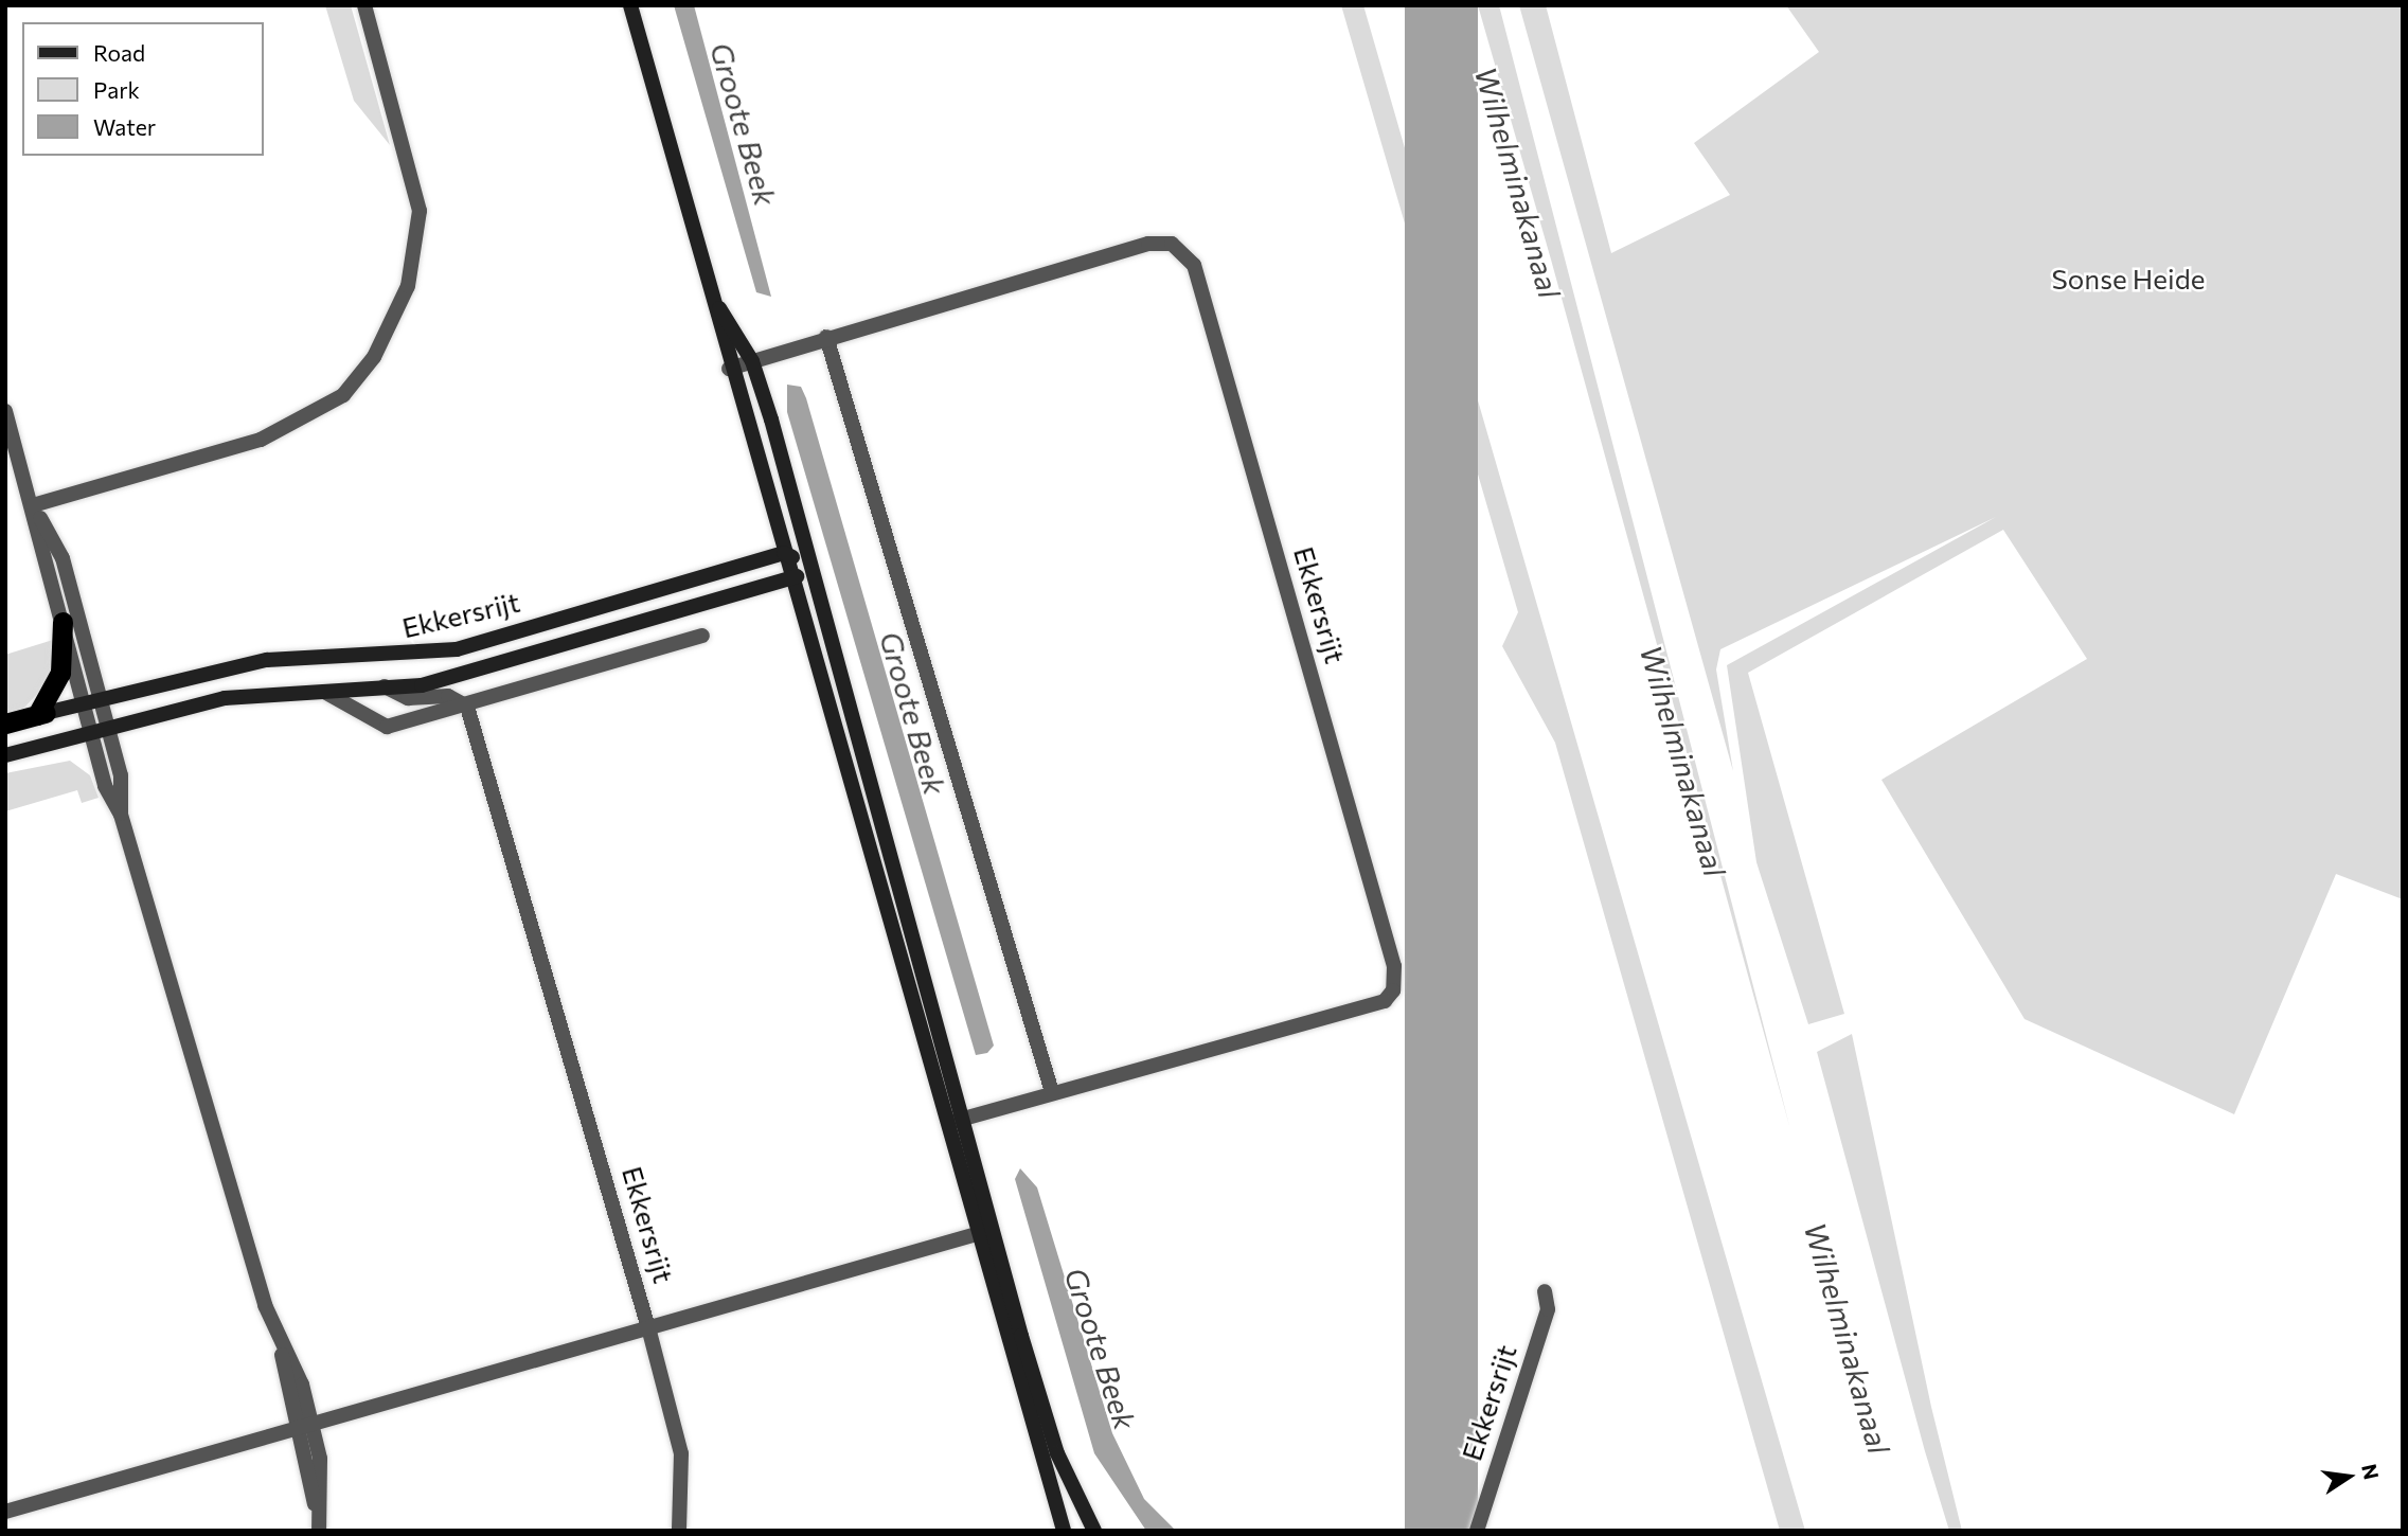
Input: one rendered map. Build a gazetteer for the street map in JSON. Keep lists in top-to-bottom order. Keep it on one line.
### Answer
{"streets":{"highway":["Ekkersrijt"]},"water":["Groote Beek","Wilhelminakanaal"],"parks":["Sonse Heide"],"legend":["Road","Park","Water"],"north":"right"}
